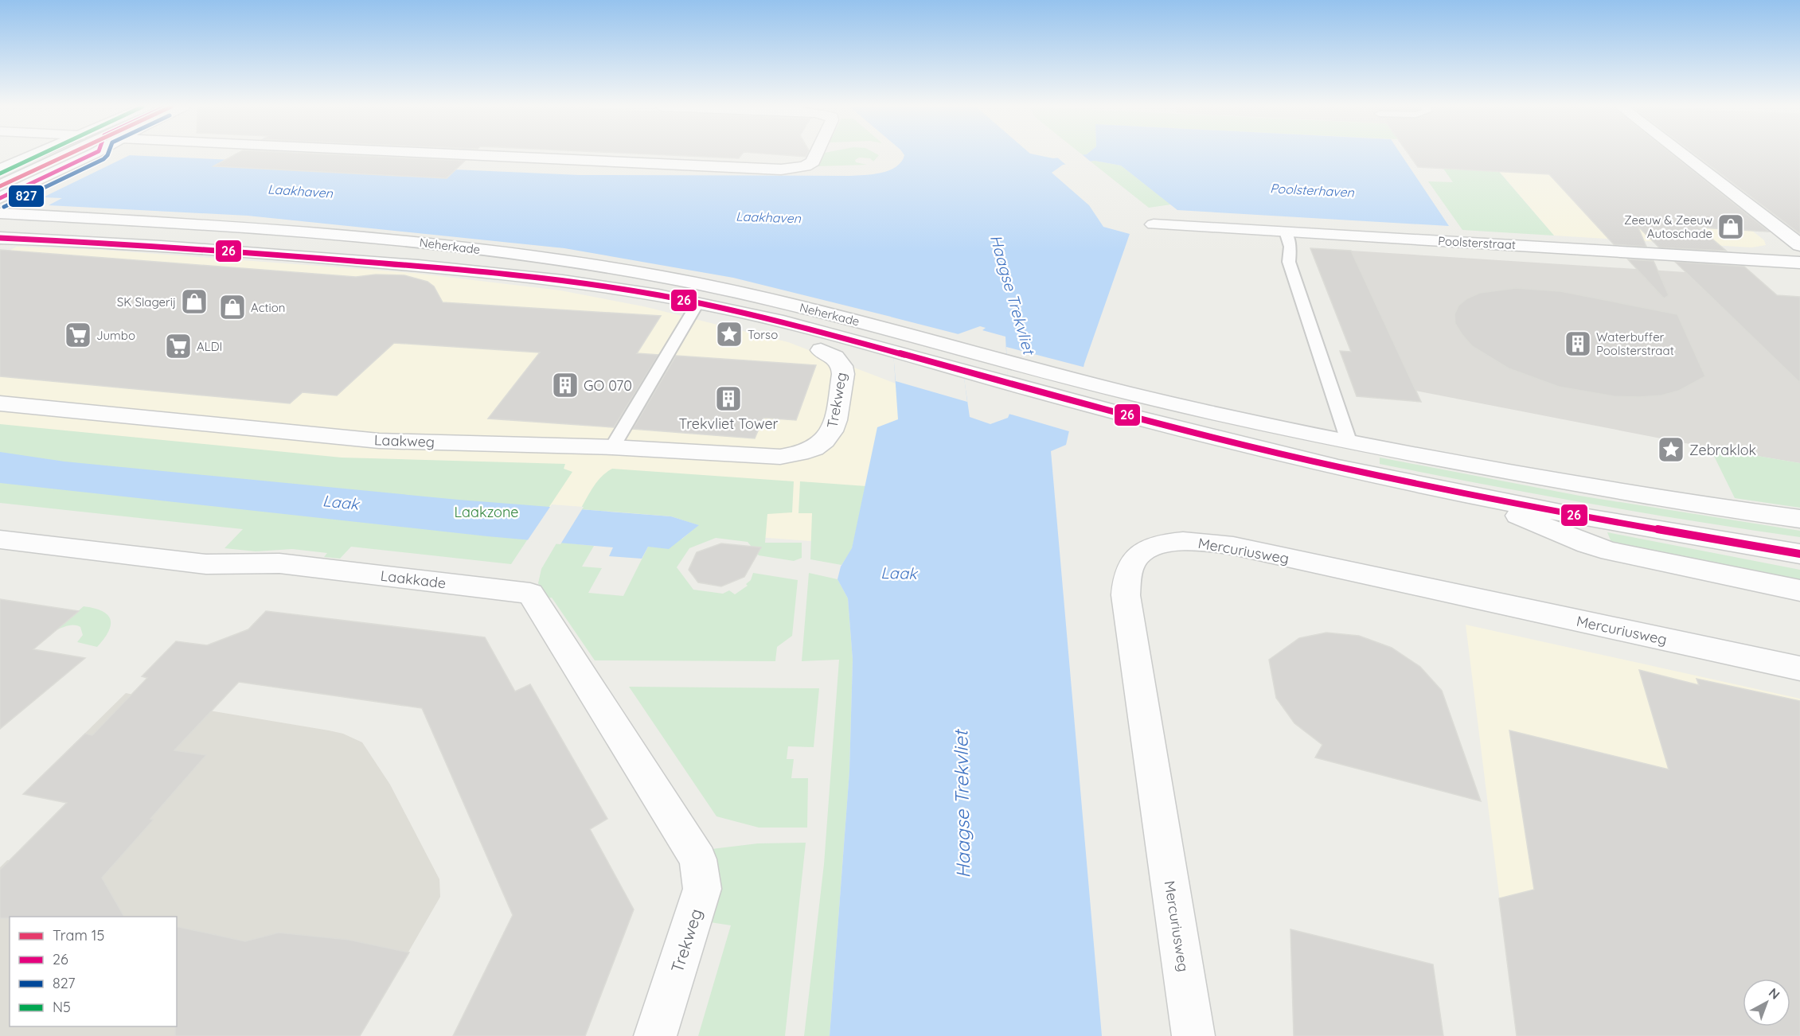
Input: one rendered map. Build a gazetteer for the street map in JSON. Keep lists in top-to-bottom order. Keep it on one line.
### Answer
{"streets":{"street":["Poolsterstraat","Neherkade","Trekweg","Laakweg","Mercuriusweg","Laakkade"]},"crossings":[["Neherkade","Trekweg"],["Trekweg","Laakweg"],["Trekweg","Laakkade"]],"water":["Poolsterhaven","Laakhaven","Haagse Trekvliet","Laak"],"parks":["Laakzone"],"places":{"shop":["Zeeuw & Zeeuw Autoschade","SK Slagerij","Action"],"place":["Torso","Zebraklok"],"supermarket":["Jumbo","ALDI"],"building":["Waterbuffer Poolsterstraat","GO 070","Trekvliet Tower"]},"lines":["tram line 15","transit line 26","transit line 827","transit line N5"],"legend":["Tram 15","26","827","N5"],"north":"top right"}
